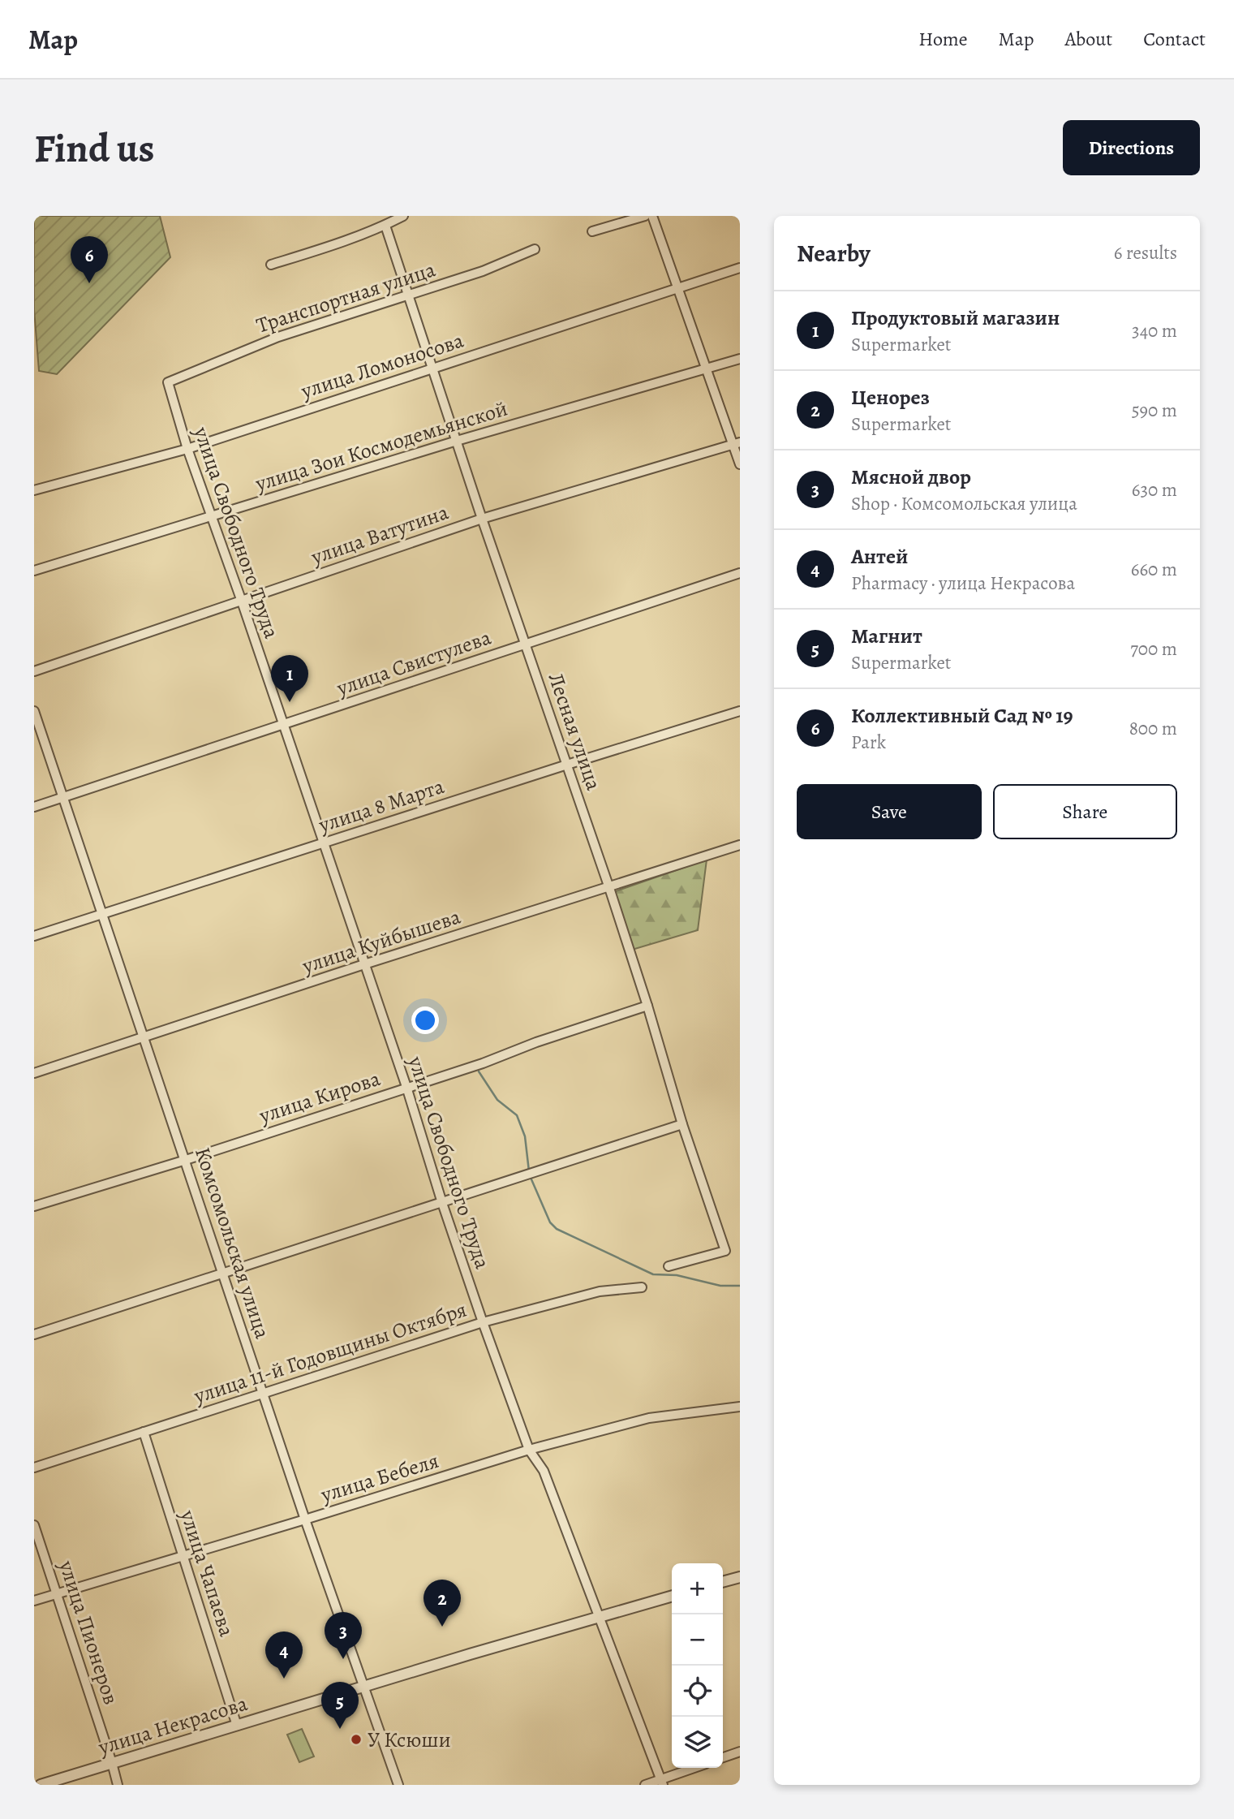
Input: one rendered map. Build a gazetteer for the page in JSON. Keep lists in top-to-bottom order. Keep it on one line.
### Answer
{"streets":{"street":["Транспортная улица","улица Ломоносова","улица Зои Космодемьянской","улица Свободного Труда","улица Ватутина","улица Свистулева","Лесная улица","улица 8 Марта","улица Куйбышева","улица Кирова","Комсомольская улица","улица 11-й Годовщины Октября","улица Бебеля","улица Чапаева","улица Пионеров","улица Некрасова"]},"crossings":[["Транспортная улица","улица Свободного Труда"],["Транспортная улица","Лесная улица"],["улица Ломоносова","улица Свободного Труда"],["улица Ломоносова","Лесная улица"],["улица Зои Космодемьянской","улица Свободного Труда"],["улица Зои Космодемьянской","Лесная улица"],["улица Свободного Труда","улица Ватутина"],["улица Свободного Труда","улица Свистулева"],["улица Свободного Труда","улица 8 Марта"],["улица Свободного Труда","улица Куйбышева"],["улица Свободного Труда","улица Кирова"],["улица Свободного Труда","улица 11-й Годовщины Октября"],["улица Свободного Труда","улица Бебеля"],["улица Свободного Труда","улица Некрасова"],["улица Ватутина","Лесная улица"],["улица Свистулева","Лесная улица"],["улица Свистулева","Комсомольская улица"],["Лесная улица","улица 8 Марта"],["Лесная улица","улица Куйбышева"],["Лесная улица","улица Кирова"],["улица 8 Марта","Комсомольская улица"],["улица Куйбышева","Комсомольская улица"],["улица Кирова","Комсомольская улица"],["Комсомольская улица","улица 11-й Годовщины Октября"],["Комсомольская улица","улица Бебеля"],["Комсомольская улица","улица Некрасова"],["улица 11-й Годовщины Октября","улица Чапаева"],["улица Бебеля","улица Чапаева"],["улица Бебеля","улица Пионеров"],["улица Чапаева","улица Некрасова"],["улица Пионеров","улица Некрасова"]],"places":["У Ксюши"],"page":{"header":"Map","nav":["Home","Map","About","Contact"],"buttons":["Directions",["Save","Share"]],"title":"Find us","heading":["Nearby","6 results"],"pins":["6","1","2","3","4","5"],"list":[{"mark":"1","name":"Продуктовый магазин","note":"Supermarket","value":"340 m"},{"mark":"2","name":"Ценорез","note":"Supermarket","value":"590 m"},{"mark":"3","name":"Мясной двор","note":"Shop · Комсомольская улица","value":"630 m"},{"mark":"4","name":"Антей","note":"Pharmacy · улица Некрасова","value":"660 m"},{"mark":"5","name":"Магнит","note":"Supermarket","value":"700 m"},{"mark":"6","name":"Коллективный Сад № 19","note":"Park","value":"800 m"}],"map_buttons":["+","−"]}}
